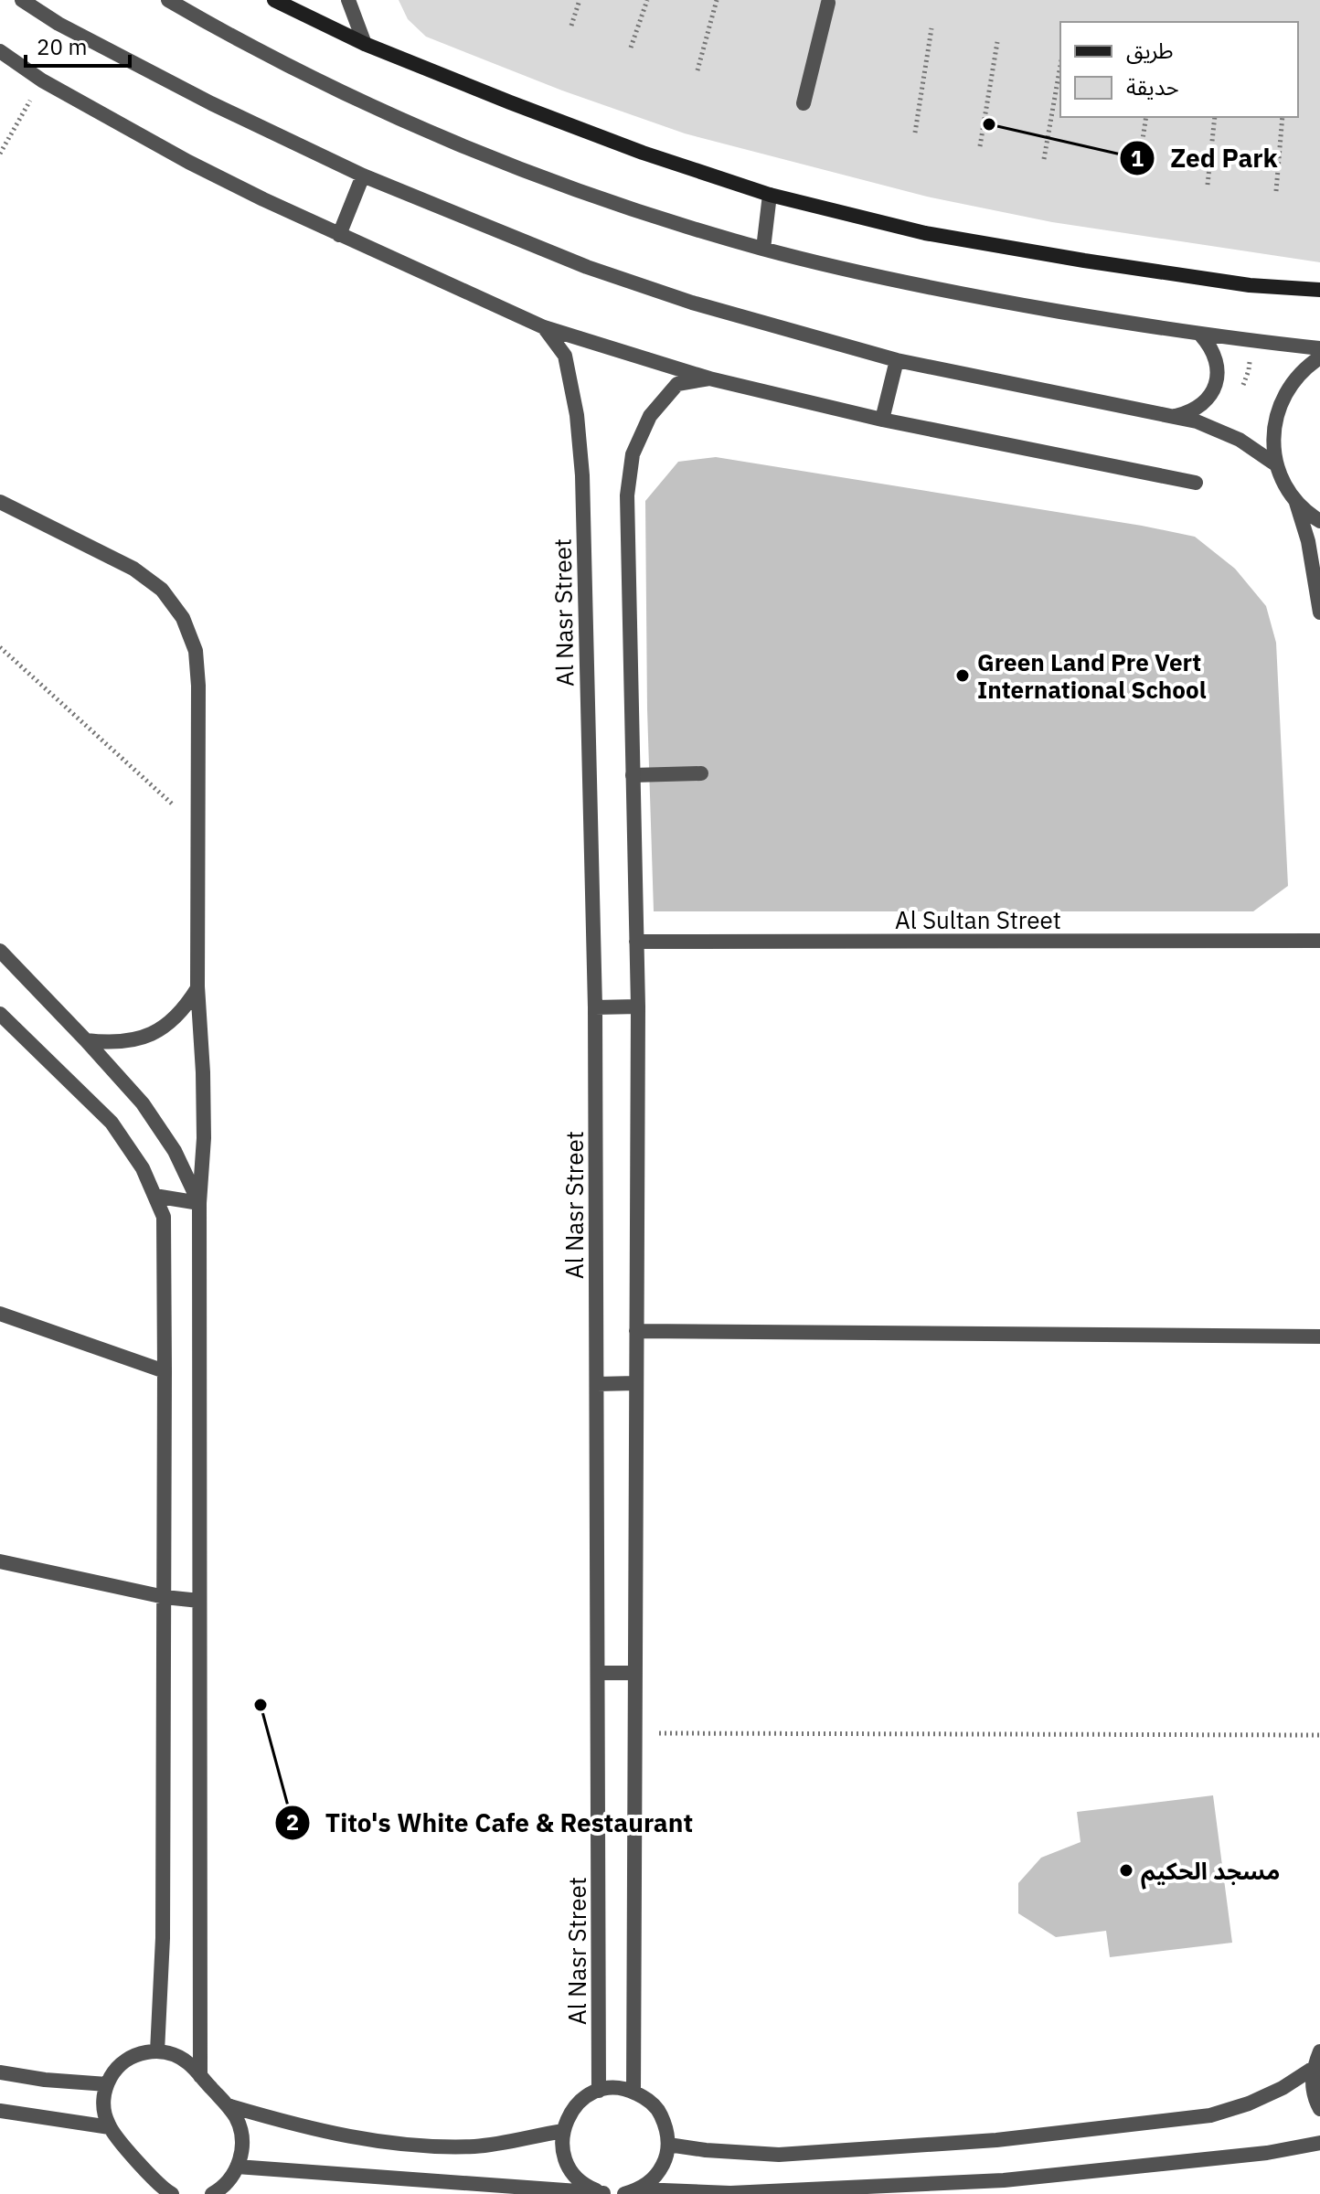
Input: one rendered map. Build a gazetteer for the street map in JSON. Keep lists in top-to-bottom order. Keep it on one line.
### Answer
{"streets":{"street":["Al Nasr Street","Al Sultan Street"]},"places":["Zed Park","Green Land Pre Vert International School","Tito's White Cafe & Restaurant","مسجد الحكيم"],"legend":["طريق","حديقة"],"scale_bar":"20 m"}
